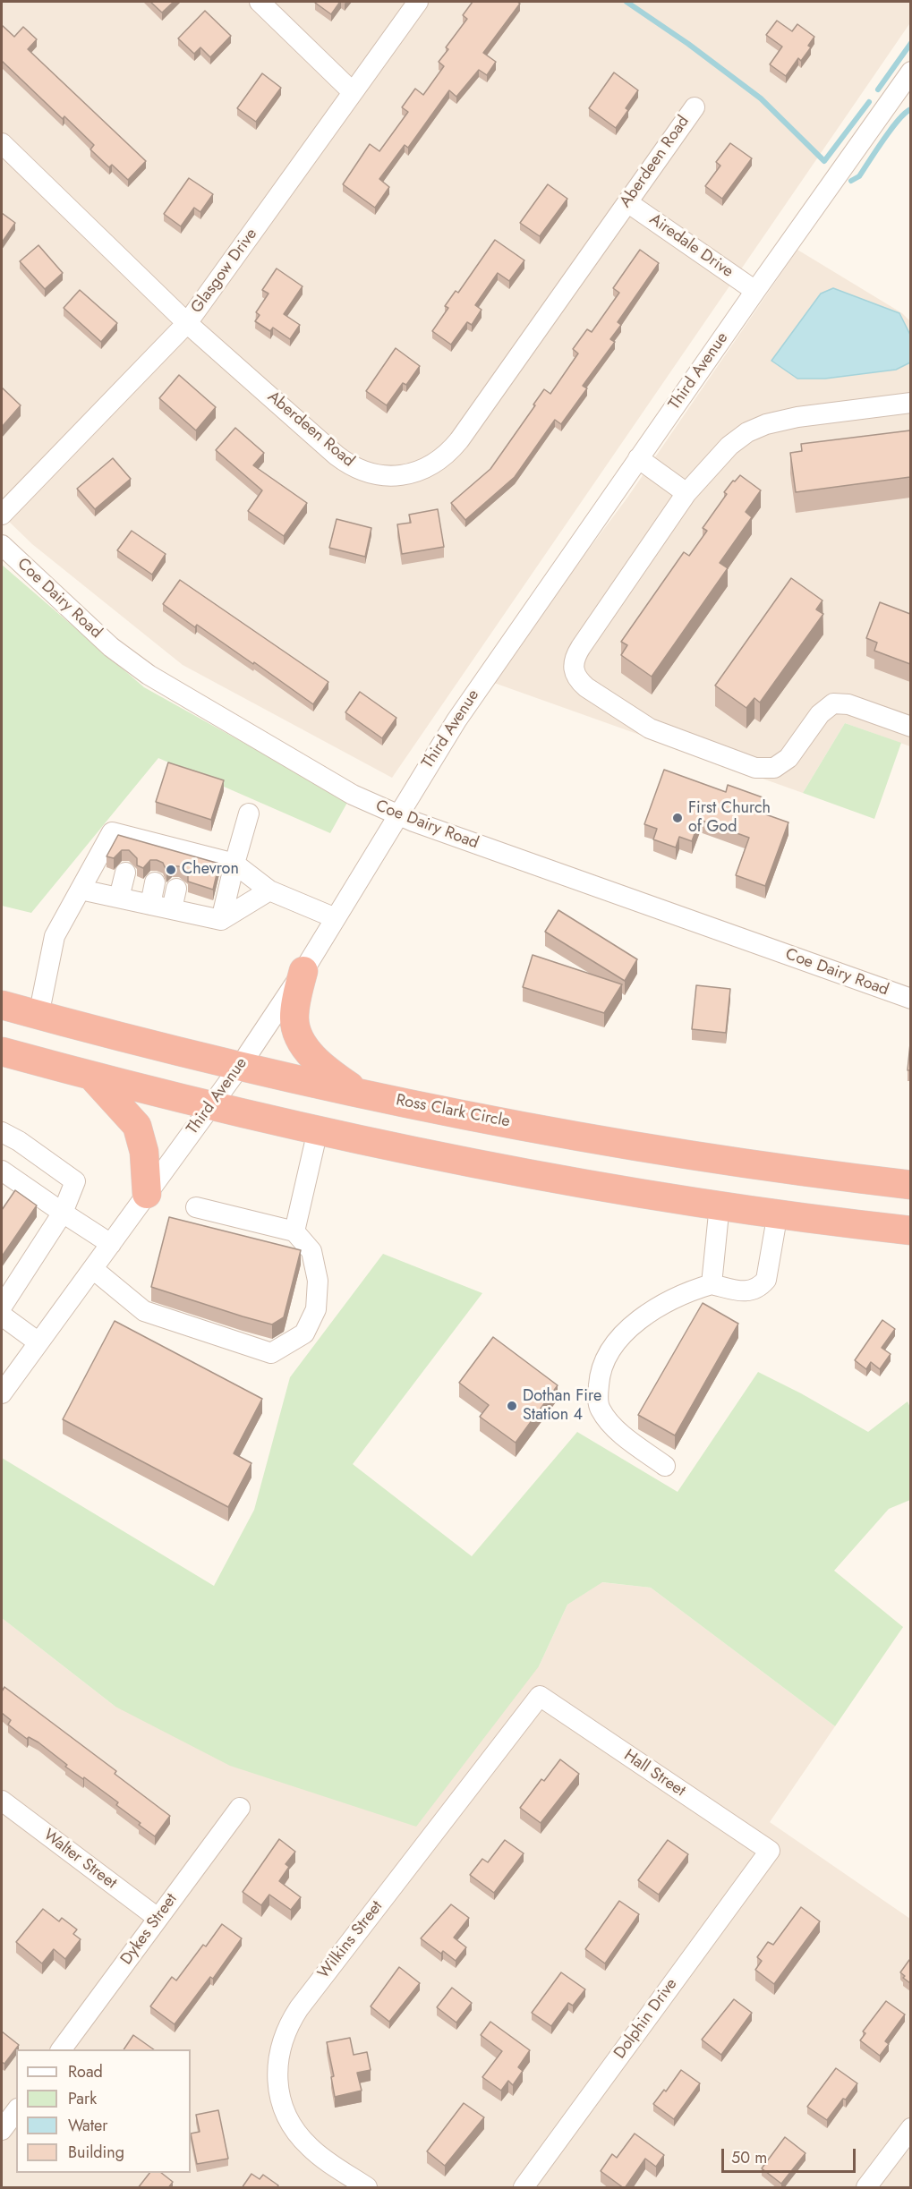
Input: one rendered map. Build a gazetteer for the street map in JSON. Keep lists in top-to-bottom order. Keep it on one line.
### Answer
{"streets":{"highway":["Ross Clark Circle"],"street":["Aberdeen Road","Airedale Drive","Glasgow Drive","Third Avenue","Coe Dairy Road","Hall Street","Walter Street","Dykes Street","Wilkins Street","Dolphin Drive"]},"crossings":[["Aberdeen Road","Airedale Drive"],["Aberdeen Road","Glasgow Drive"],["Airedale Drive","Third Avenue"],["Third Avenue","Coe Dairy Road"],["Third Avenue","Ross Clark Circle"],["Hall Street","Wilkins Street"],["Hall Street","Dolphin Drive"],["Walter Street","Dykes Street"]],"places":["First Church of God","Chevron","Dothan Fire Station 4"],"legend":["Road","Park","Water","Building"],"scale_bar":"50 m"}
